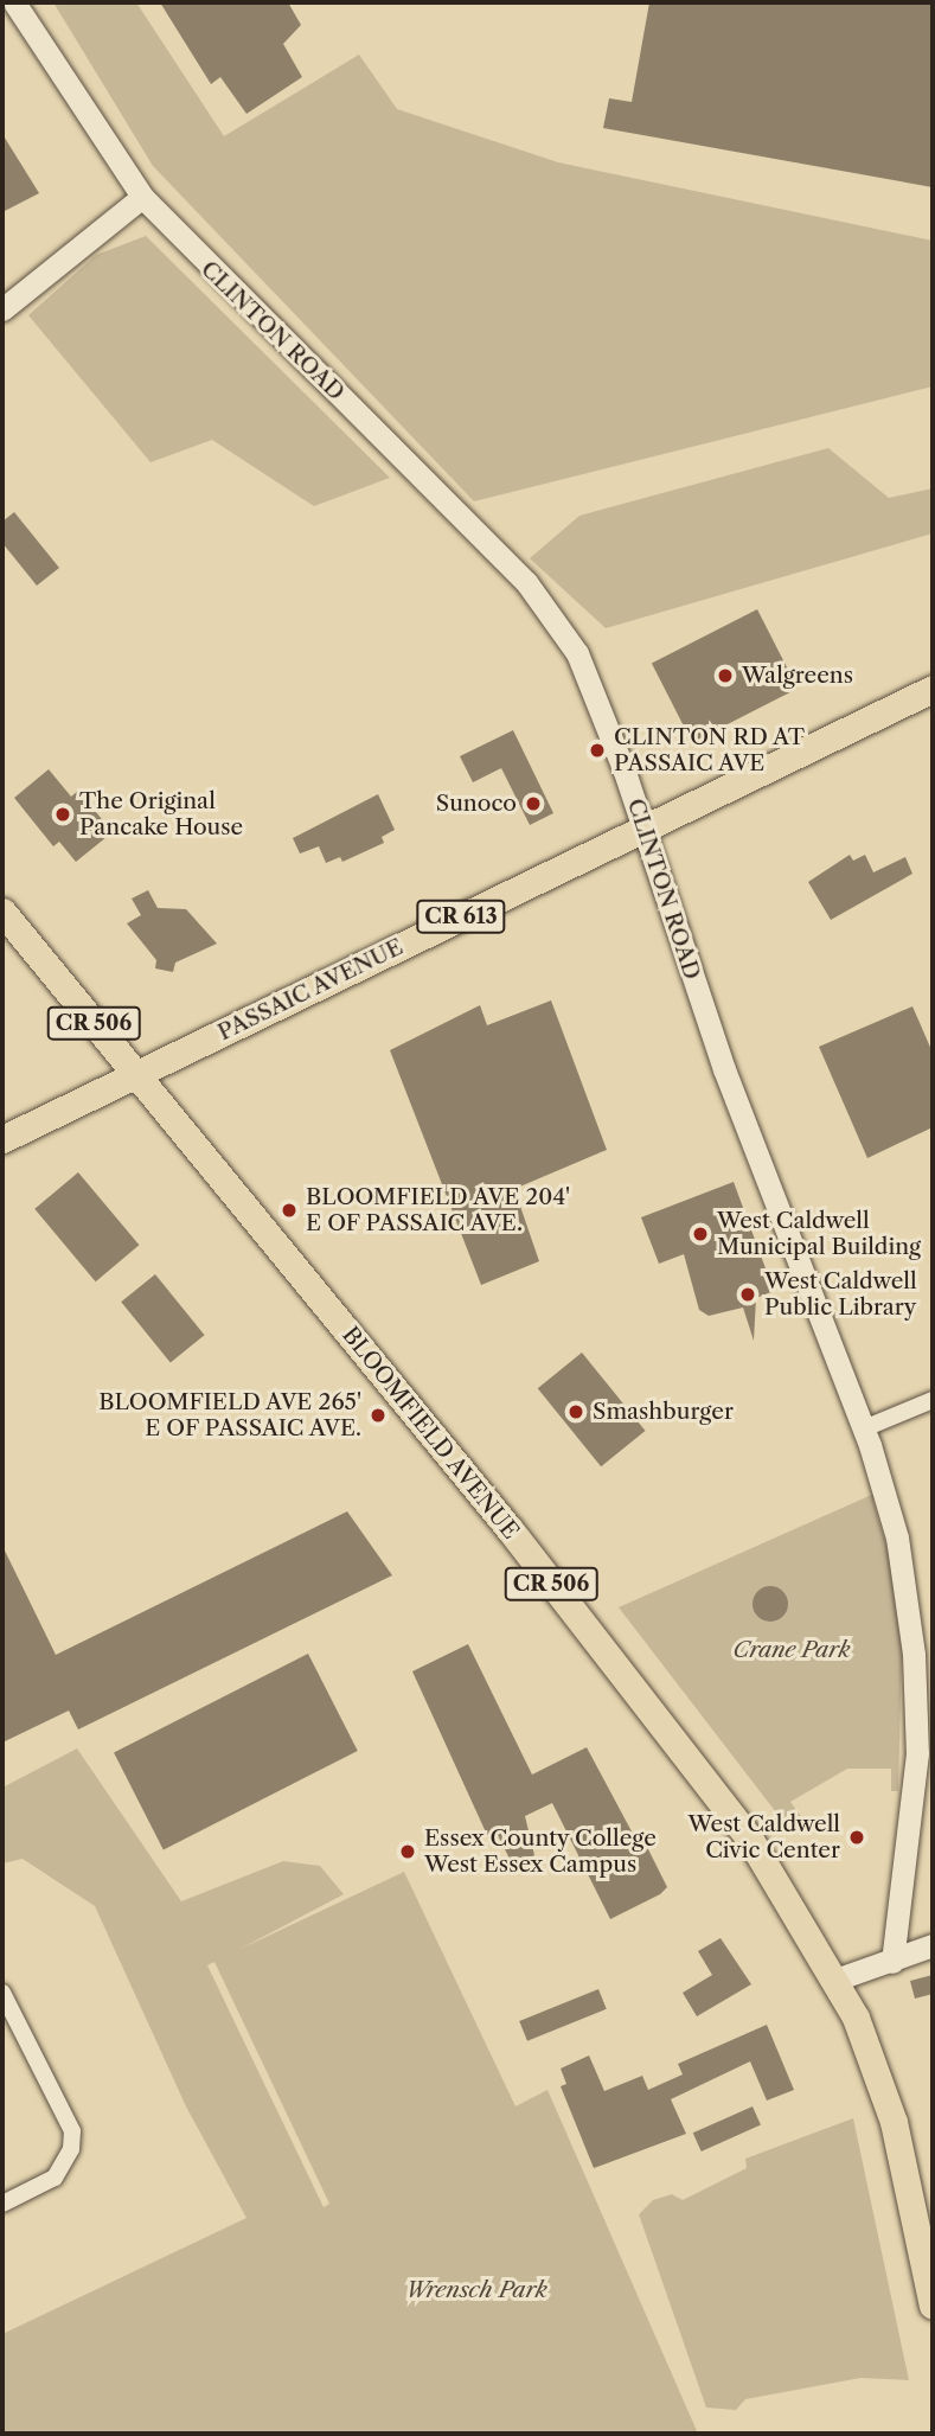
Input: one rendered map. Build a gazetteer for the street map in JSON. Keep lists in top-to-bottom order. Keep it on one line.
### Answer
{"streets":{"main road":["CR 613","PASSAIC AVENUE","CR 506","BLOOMFIELD AVENUE"],"street":["CLINTON ROAD"]},"crossings":[["CLINTON ROAD","PASSAIC AVENUE"],["PASSAIC AVENUE","BLOOMFIELD AVENUE"]],"parks":["Crane Park","Wrensch Park"],"places":["Walgreens","CLINTON RD AT PASSAIC AVE","Sunoco","The Original Pancake House","BLOOMFIELD AVE 204' E OF PASSAIC AVE.","West Caldwell Municipal Building","West Caldwell Public Library","Smashburger","BLOOMFIELD AVE 265' E OF PASSAIC AVE.","West Caldwell Civic Center","Essex County College West Essex Campus"]}
